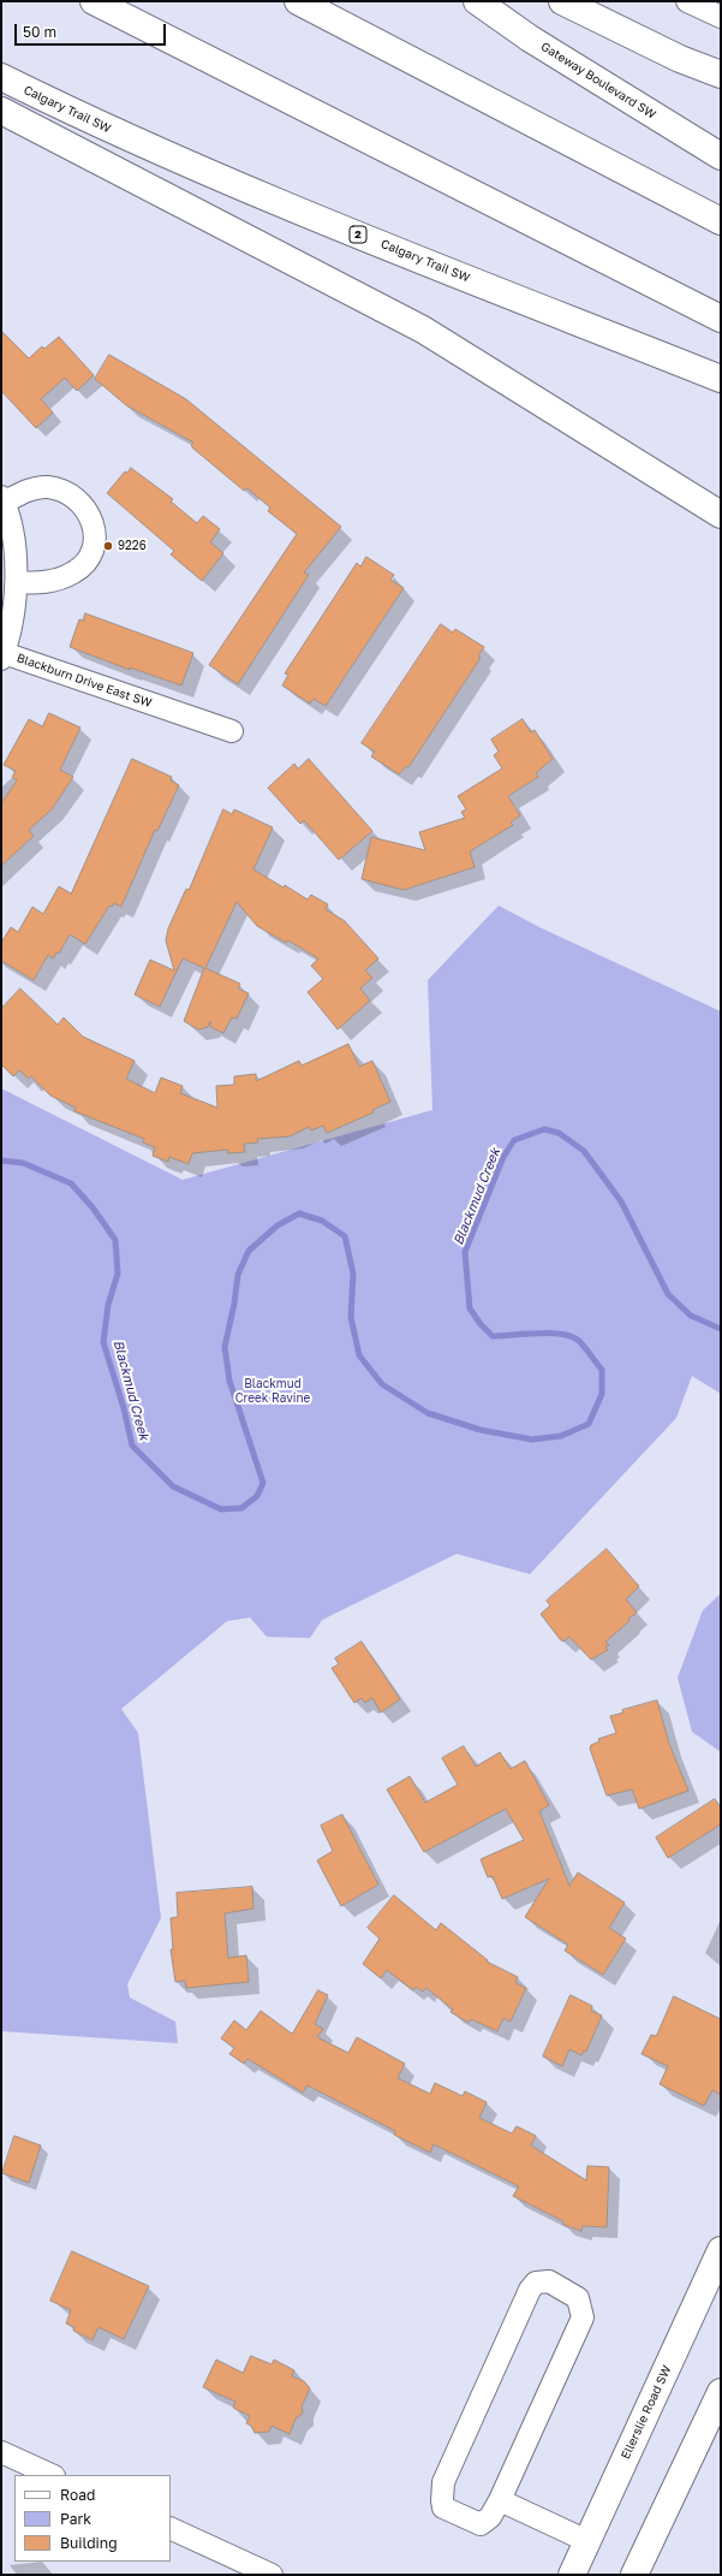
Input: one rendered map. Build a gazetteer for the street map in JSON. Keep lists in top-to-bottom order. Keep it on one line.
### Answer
{"streets":{"main road":["Gateway Boulevard SW","Calgary Trail SW","2","Ellerslie Road SW"],"street":["Blackburn Drive East SW"]},"water":["Blackmud Creek"],"parks":["Blackmud Creek Ravine"],"places":["9226"],"legend":["Road","Park","Building"],"scale_bar":"50 m"}
